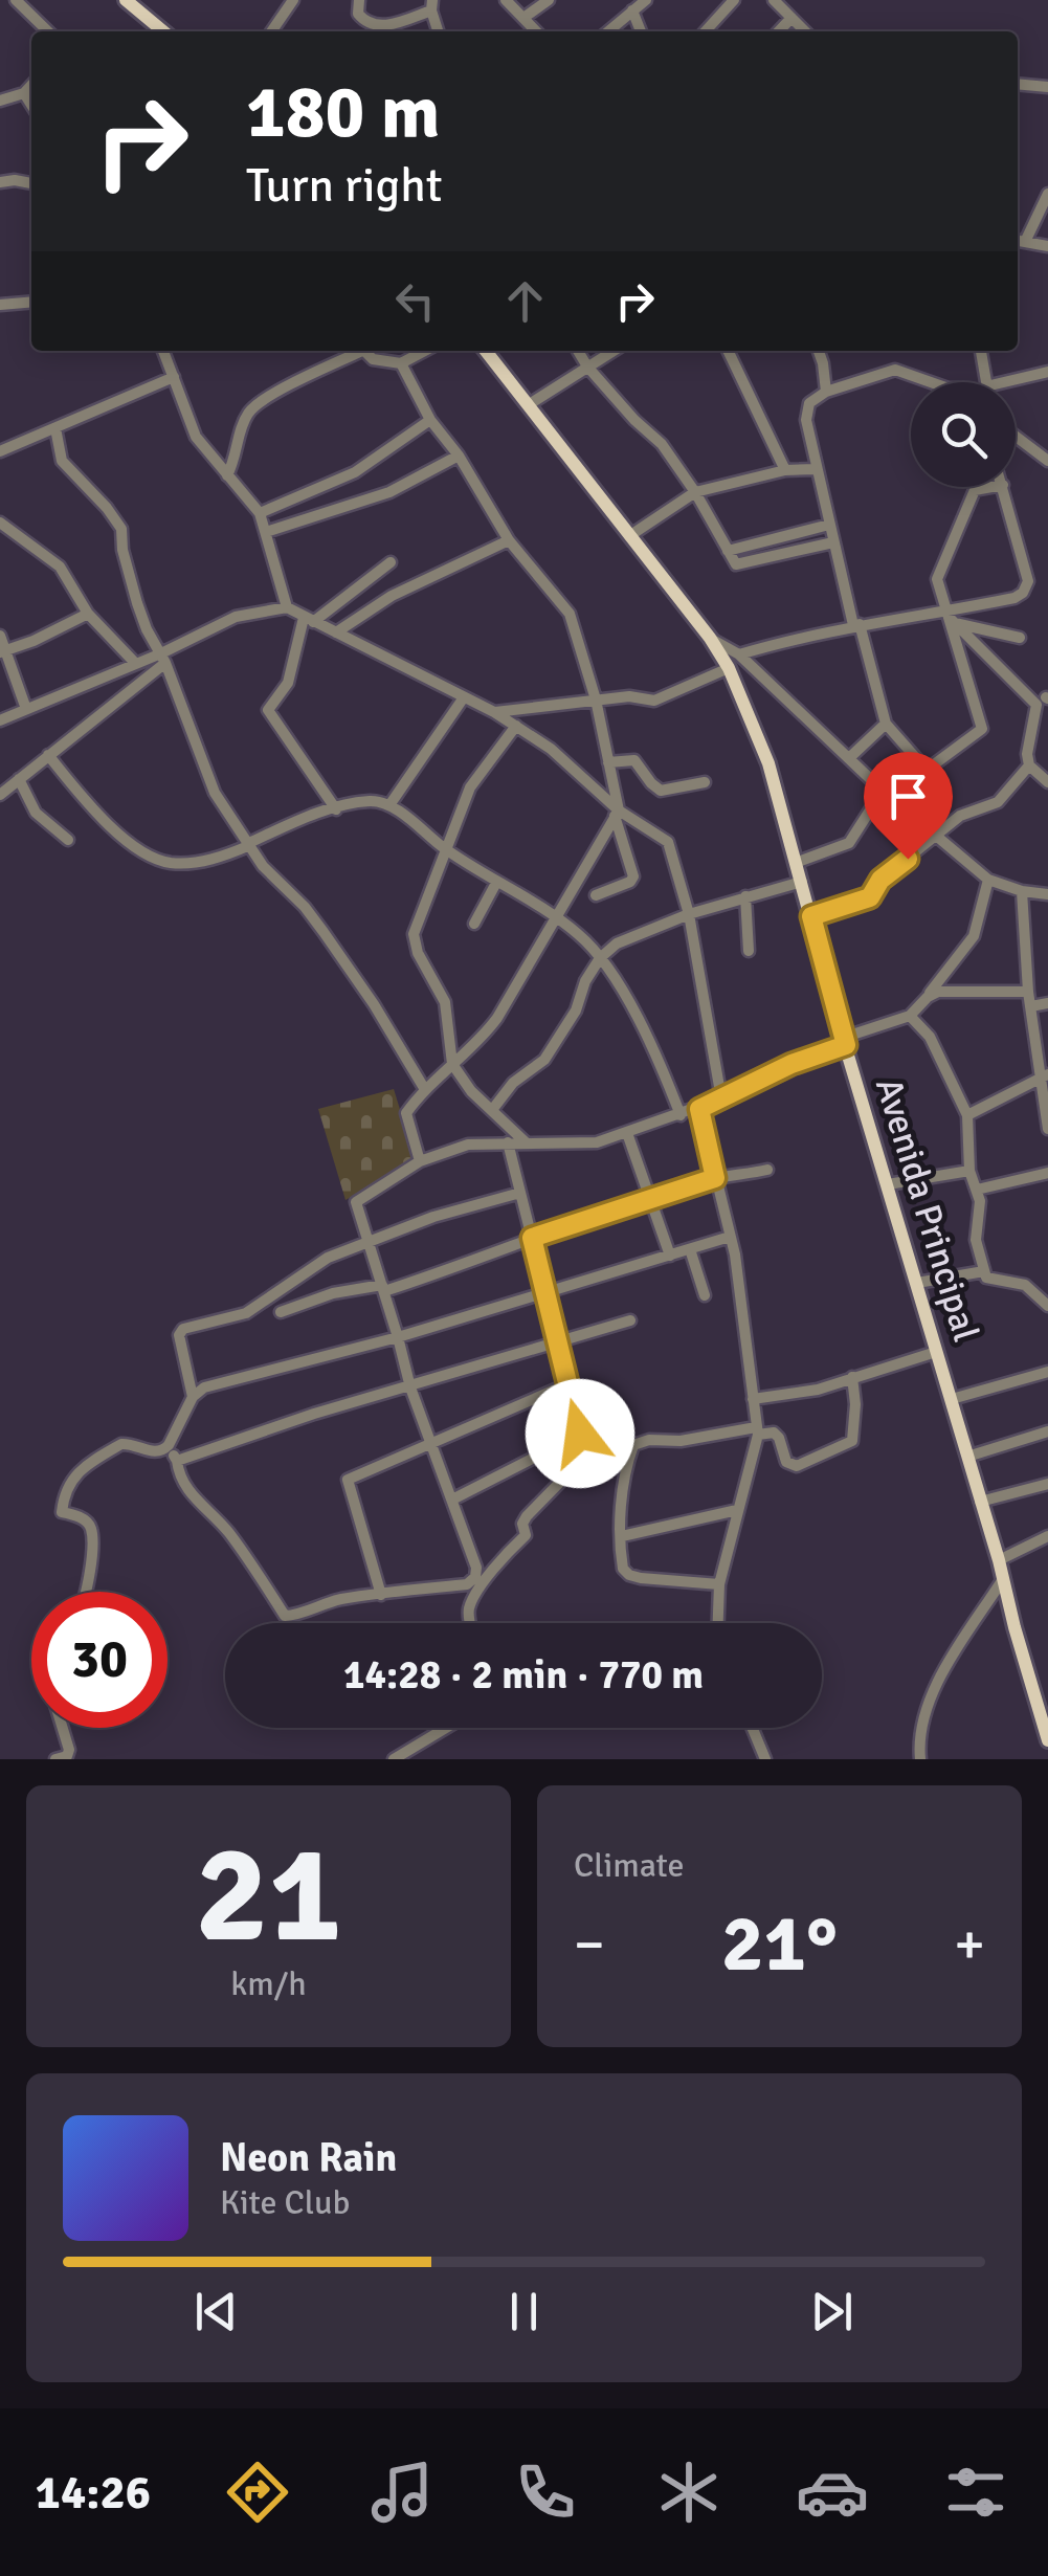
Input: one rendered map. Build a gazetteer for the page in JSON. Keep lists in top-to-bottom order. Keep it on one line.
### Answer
{"streets":{"main road":["Avenida Principal"]},"page":{"turn":["180 m","Turn right"],"limit":"30","trip":"14:28 · 2 min · 770 m","tile":[["21","km/h"],"Climate"],"heat":["−","21°","+"],"song":["Neon Rain","Kite Club"],"tabs":"14:26"}}
